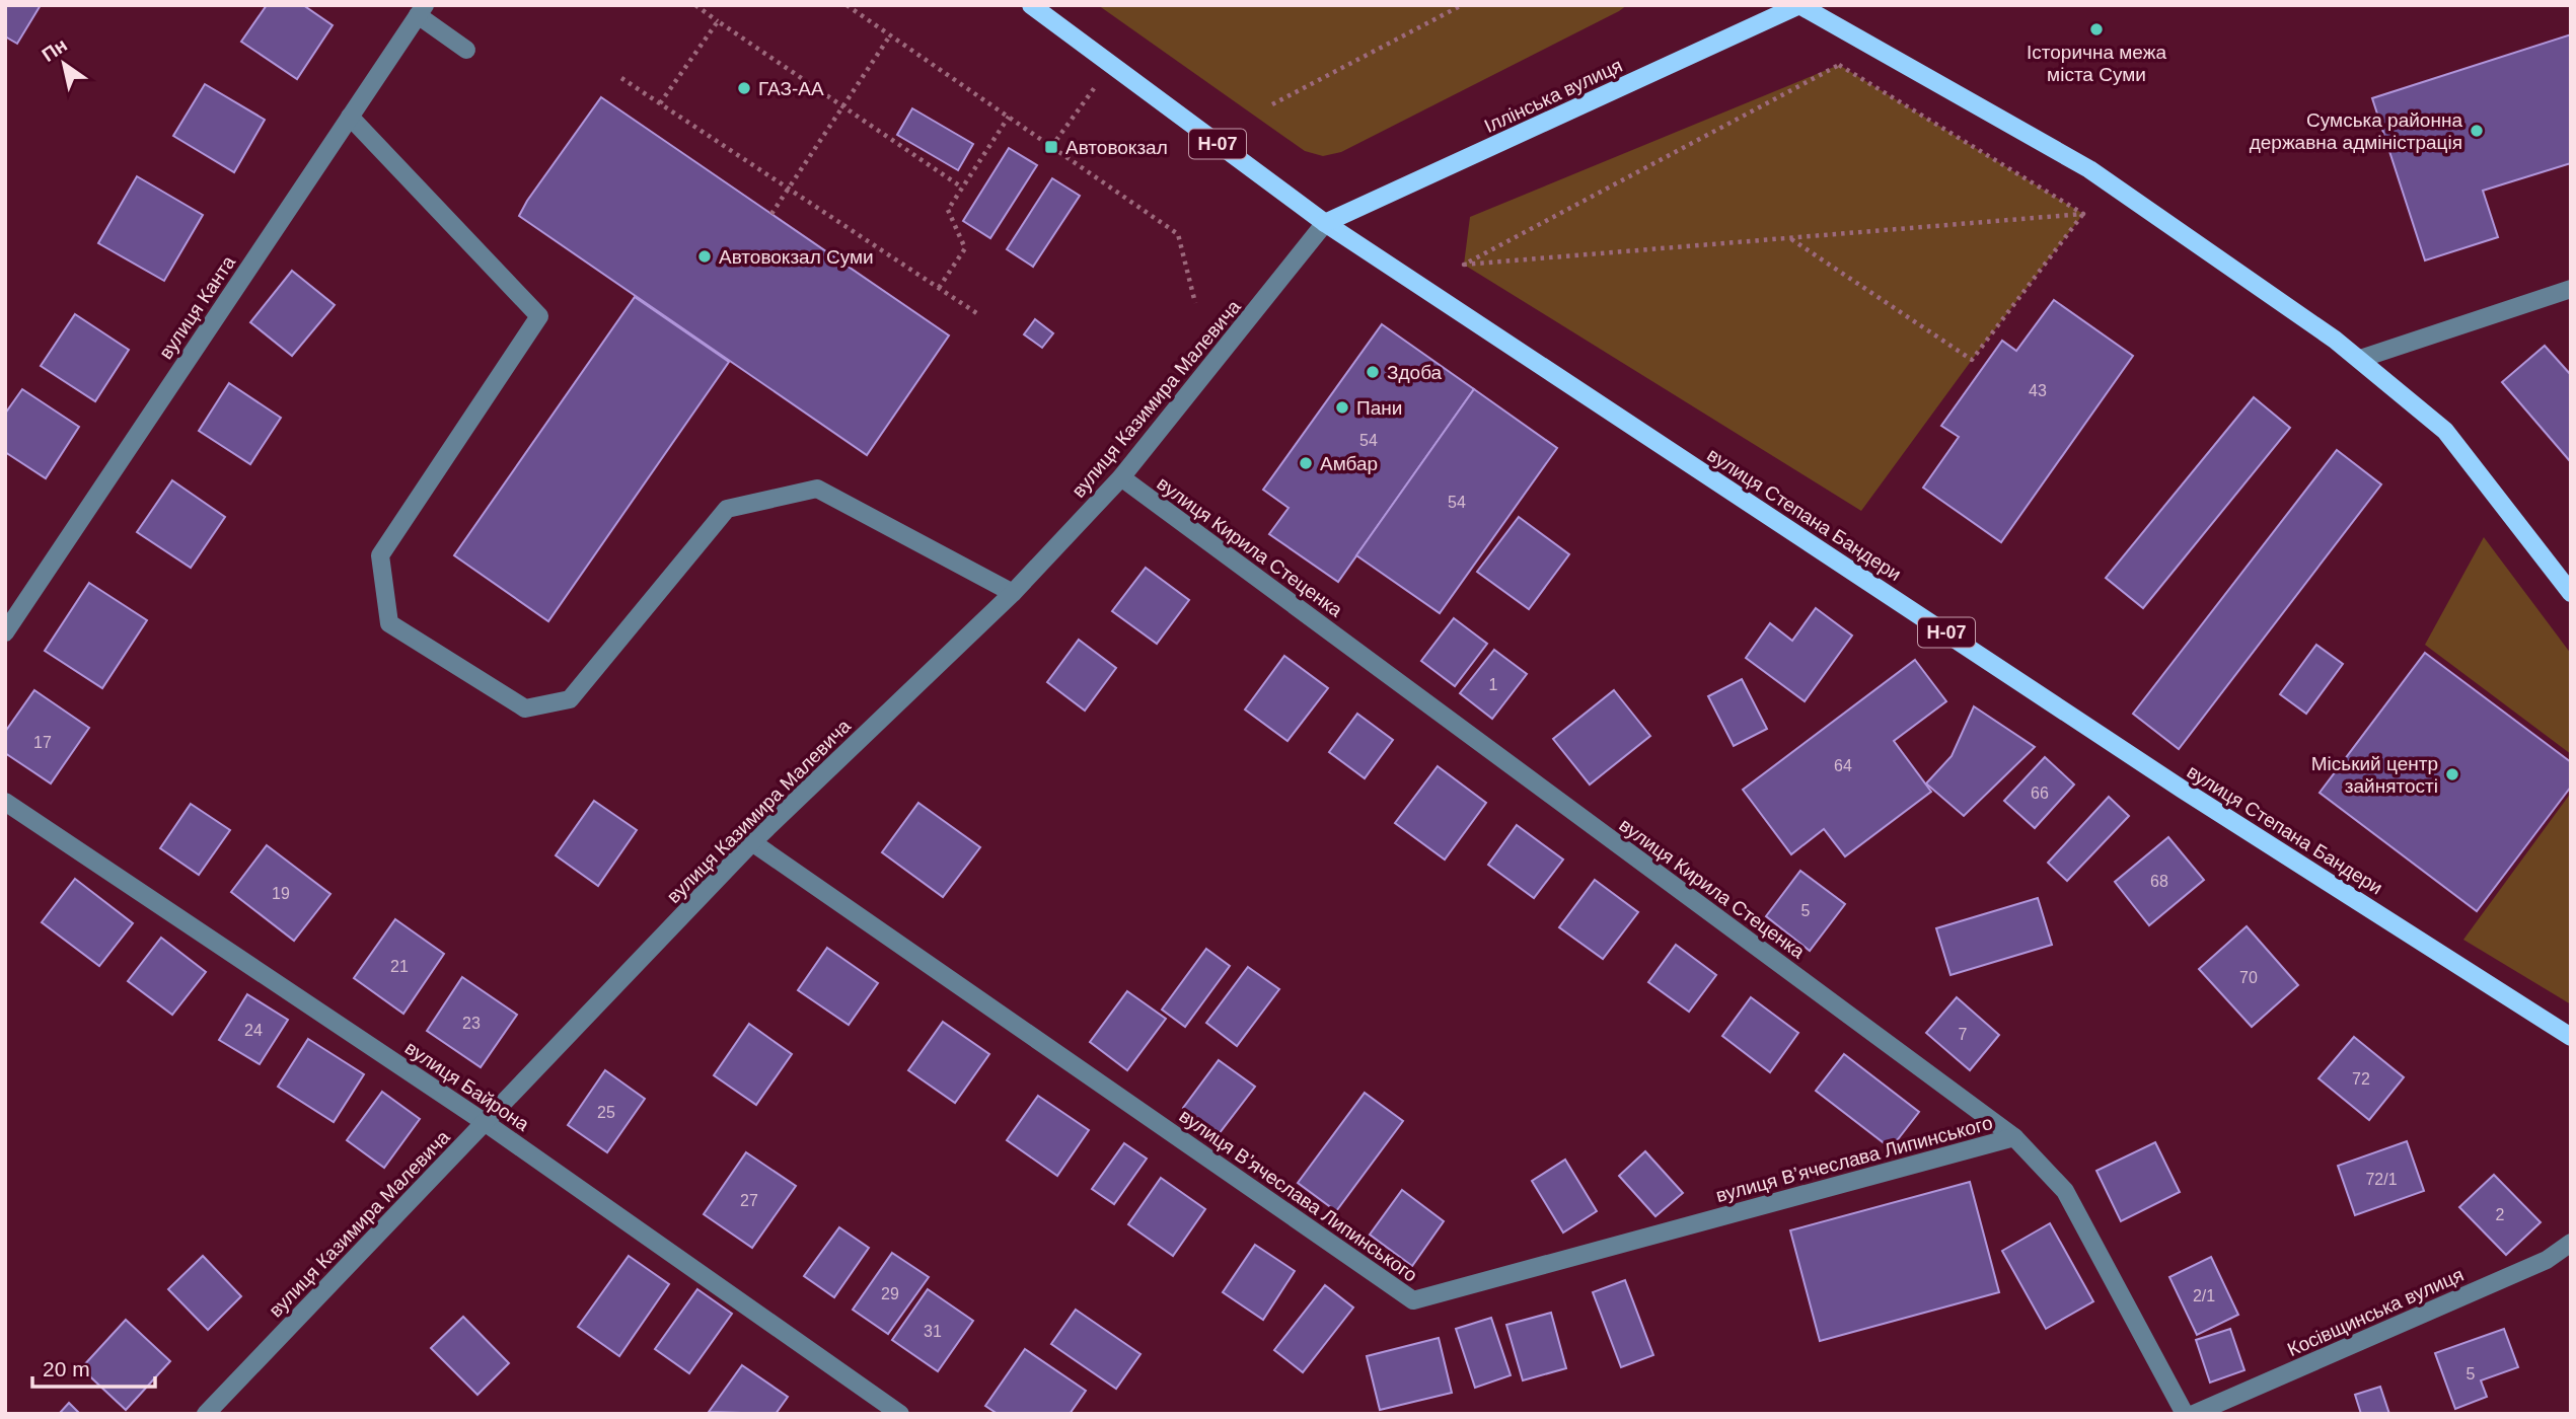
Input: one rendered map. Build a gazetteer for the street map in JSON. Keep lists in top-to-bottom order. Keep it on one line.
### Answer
{"streets":{"main road":["Іллінська вулиця","Н-07","вулиця Степана Бандери"],"street":["вулиця Канта","вулиця Казимира Малевича","вулиця Кирила Стеценка","вулиця Байрона","вулиця Вʼячеслава Липинського","Косівщинська вулиця"]},"crossings":[["Іллінська вулиця","вулиця Казимира Малевича"],["Іллінська вулиця","вулиця Степана Бандери"],["вулиця Казимира Малевича","вулиця Степана Бандери"],["вулиця Казимира Малевича","вулиця Кирила Стеценка"],["вулиця Казимира Малевича","вулиця Байрона"],["вулиця Казимира Малевича","вулиця Вʼячеслава Липинського"],["вулиця Кирила Стеценка","вулиця Вʼячеслава Липинського"]],"places":{"other":["Історична межа міста Суми","ГАЗ-АА","Сумська районна державна адміністрація","Автовокзал Суми","Здоба","Пани","Амбар","Міський центр зайнятості"],"transit":["Автовокзал"]},"house_numbers":["43","54","54","1","17","64","66","68","19","5","21","70","23","24","7","72","25","72/1","27","2","29","2/1","31","5"],"scale_bar":"20 m","north":"top left"}
